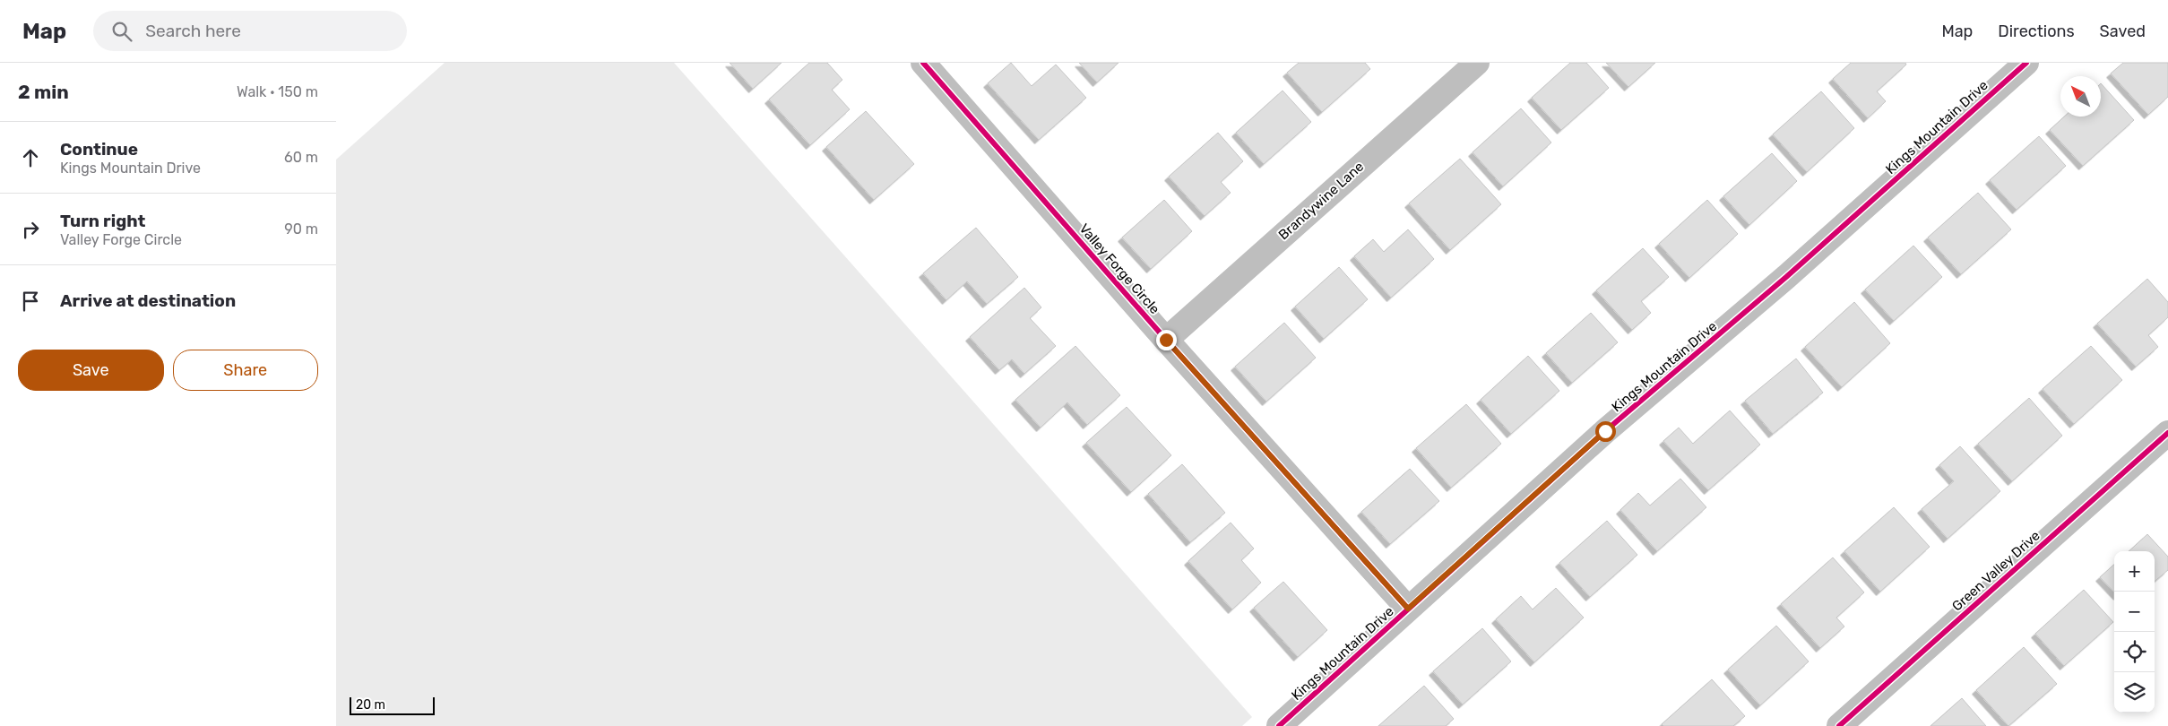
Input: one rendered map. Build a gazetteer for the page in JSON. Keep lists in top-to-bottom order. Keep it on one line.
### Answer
{"streets":{"street":["Kings Mountain Drive","Brandywine Lane","Valley Forge Circle","Green Valley Drive"]},"crossings":[["Kings Mountain Drive","Valley Forge Circle"],["Brandywine Lane","Valley Forge Circle"]],"scale_bar":"20 m","north":"top left","page":{"header":"Map","search":"Search here","nav":["Map","Directions","Saved"],"heading":["2 min","Walk · 150 m"],"list":[["Continue","Kings Mountain Drive","60 m"],["Turn right","Valley Forge Circle","90 m"],"Arrive at destination"],"buttons":["Save","Share"],"map_buttons":["+","−"],"scale":"20 m"}}
